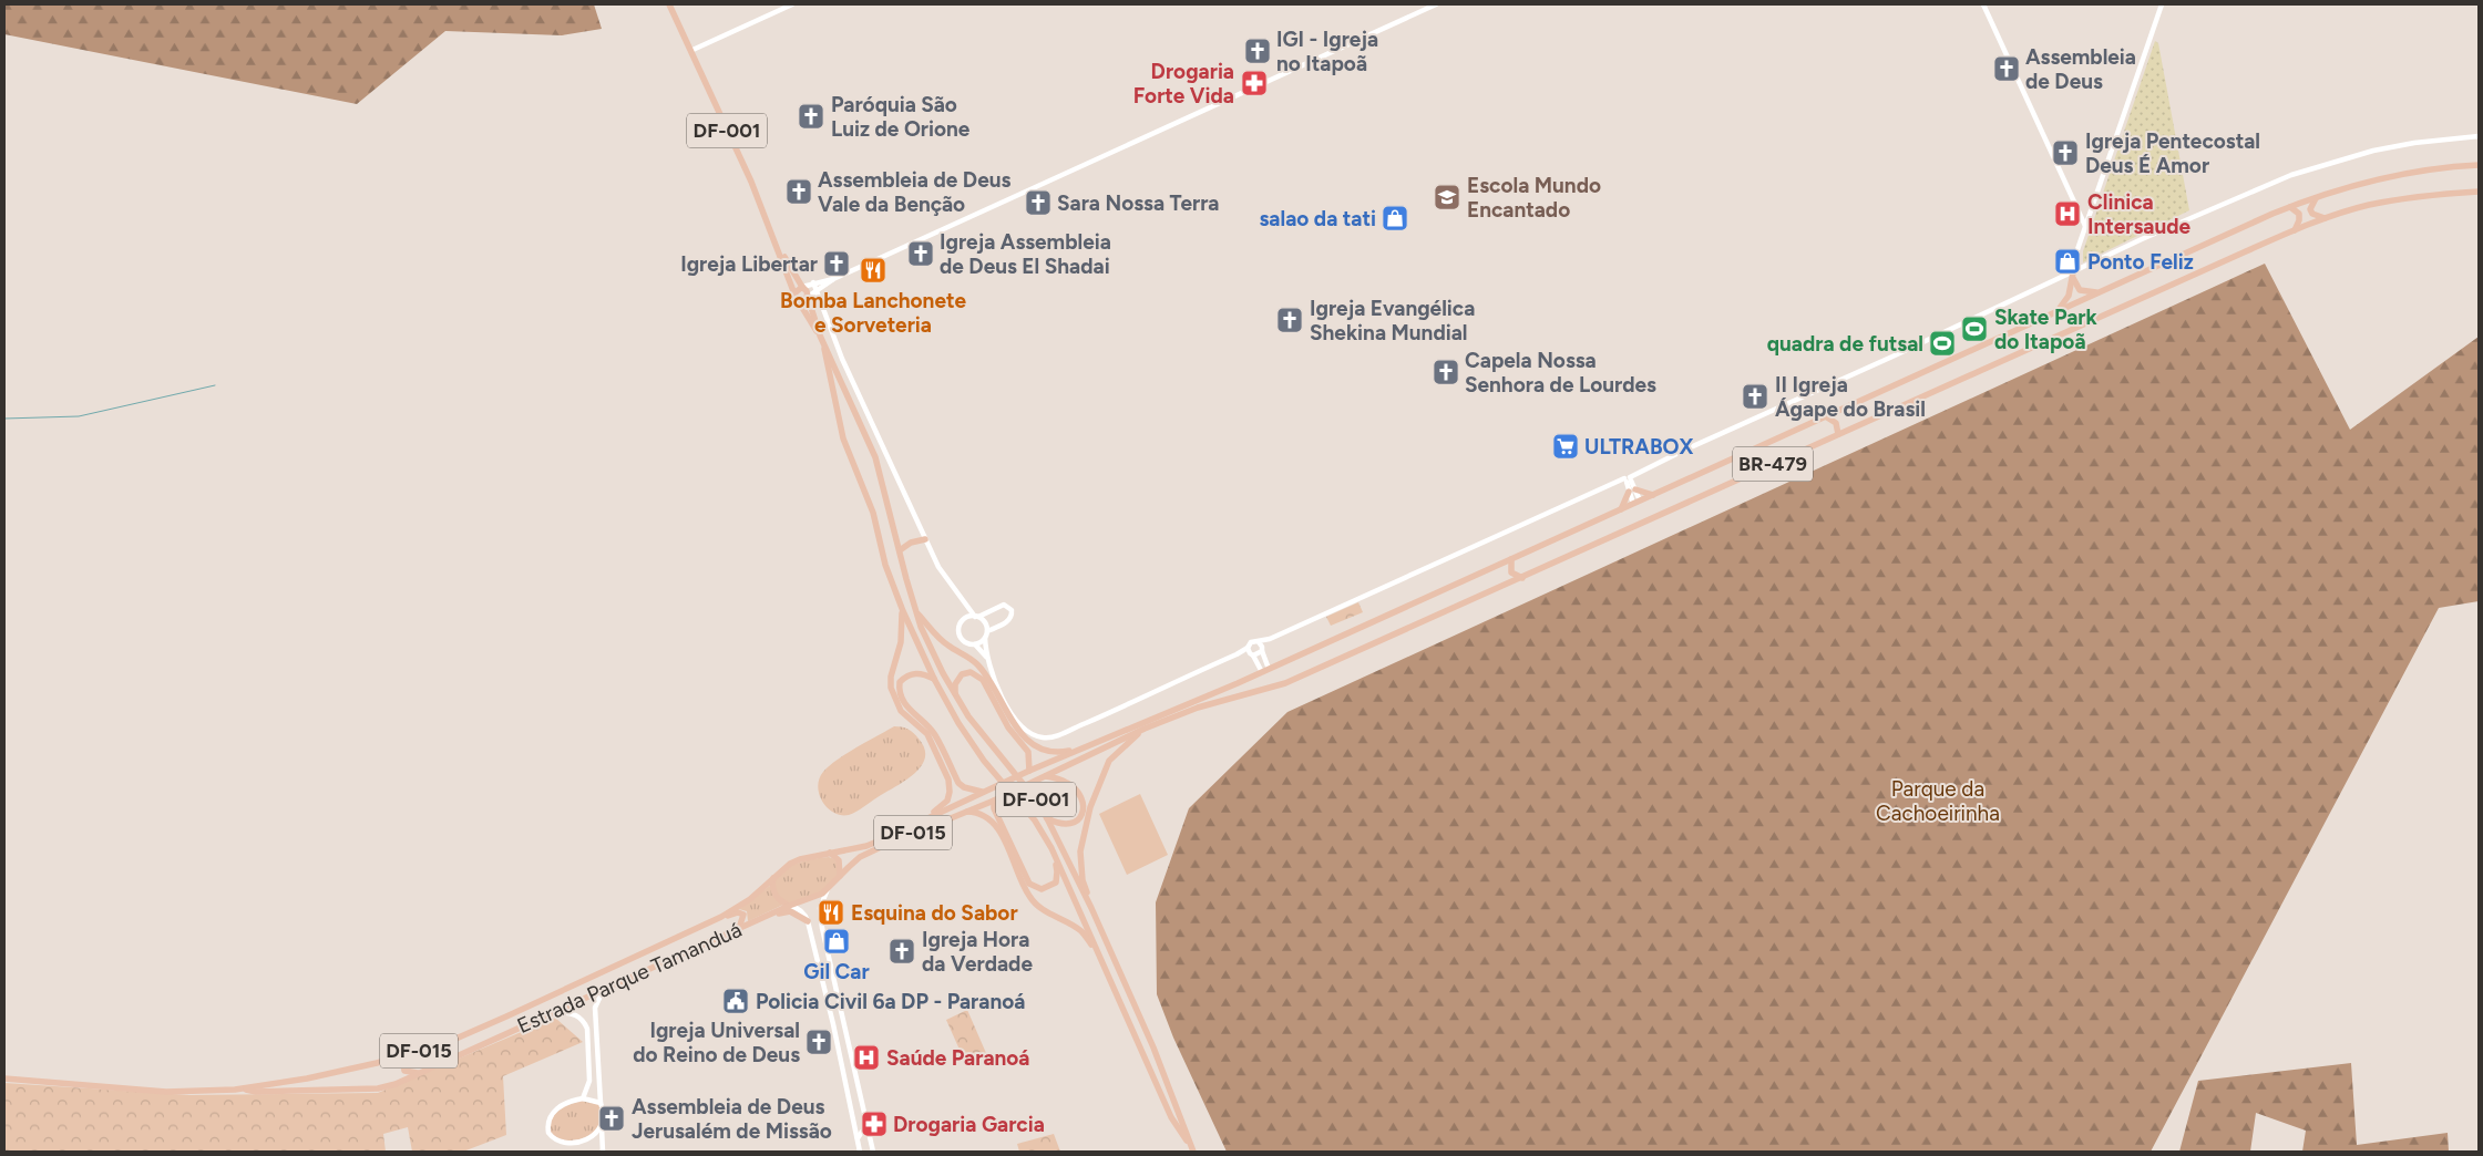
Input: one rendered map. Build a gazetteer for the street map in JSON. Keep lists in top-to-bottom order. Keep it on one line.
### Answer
{"streets":{"main road":["DF-001","BR-479","DF-015","Estrada Parque Tamanduá"]},"crossings":[["BR-479","Estrada Parque Tamanduá"]],"parks":["Parque da Cachoeirinha"],"places":{"church":["IGI - Igreja no Itapoã","Assembleia de Deus","Paróquia São Luiz de Orione","Igreja Pentecostal Deus É Amor","Assembleia de Deus Vale da Benção","Sara Nossa Terra","Igreja Assembleia de Deus El Shadai","Igreja Libertar","Igreja Evangélica Shekina Mundial","Capela Nossa Senhora de Lourdes","II Igreja Ágape do Brasil","Igreja Hora da Verdade","Igreja Universal do Reino de Deus","Assembleia de Deus Jerusalém de Missão"],"pharmacy":["Drogaria Forte Vida","Drogaria Garcia"],"school or university":["Escola Mundo Encantado"],"hospital":["Clinica Intersaude","Saúde Paranoá"],"shop":["salao da tati","Ponto Feliz","Gil Car"],"restaurant":["Bomba Lanchonete e Sorveteria","Esquina do Sabor"],"sports":["Skate Park do Itapoã","quadra de futsal"],"supermarket":["ULTRABOX"],"public building":["Policia Civil 6a DP - Paranoá"]}}
